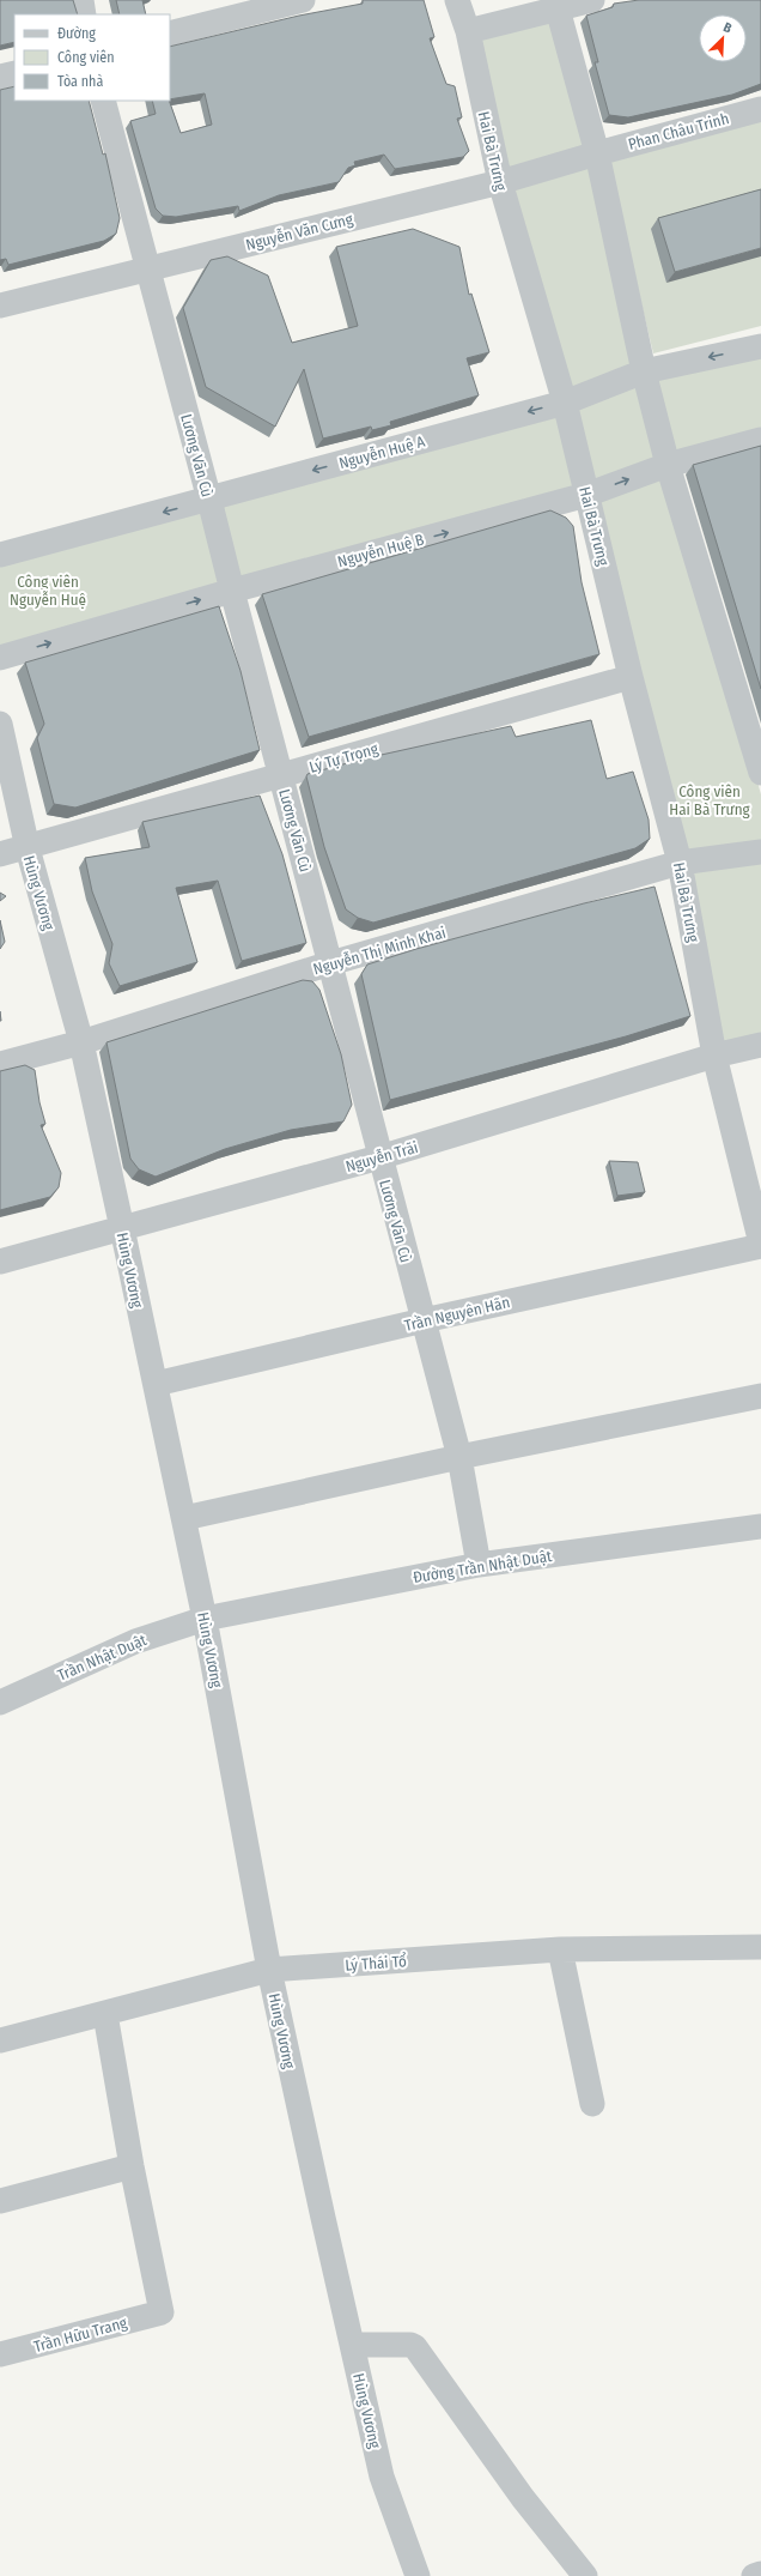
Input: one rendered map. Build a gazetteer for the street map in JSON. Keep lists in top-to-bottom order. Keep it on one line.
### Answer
{"streets":{"street":["Phan Châu Trinh","Hai Bà Trưng","Nguyễn Văn Cưng","Nguyễn Huệ A","Lương Vãn Cù","Nguyễn Huệ B","Lý Tự Trọng","Hùng Vương","Nguyễn Thị Minh Khai","Nguyễn Trãi","Trần Nguyên Hãn","Đường Trần Nhật Duật","Trần Nhật Duật","Lý Thái Tổ","Trần Hữu Trang"]},"crossings":[["Phan Châu Trinh","Nguyễn Văn Cưng"],["Hai Bà Trưng","Nguyễn Văn Cưng"],["Hai Bà Trưng","Nguyễn Huệ A"],["Hai Bà Trưng","Nguyễn Huệ B"],["Hai Bà Trưng","Lý Tự Trọng"],["Hai Bà Trưng","Nguyễn Thị Minh Khai"],["Hai Bà Trưng","Nguyễn Trãi"],["Hai Bà Trưng","Trần Nguyên Hãn"],["Nguyễn Văn Cưng","Lương Vãn Cù"],["Nguyễn Huệ A","Lương Vãn Cù"],["Lương Vãn Cù","Nguyễn Huệ B"],["Lương Vãn Cù","Lý Tự Trọng"],["Lương Vãn Cù","Nguyễn Thị Minh Khai"],["Lương Vãn Cù","Nguyễn Trãi"],["Lương Vãn Cù","Trần Nguyên Hãn"],["Lương Vãn Cù","Đường Trần Nhật Duật"],["Lý Tự Trọng","Hùng Vương"],["Hùng Vương","Nguyễn Thị Minh Khai"],["Hùng Vương","Nguyễn Trãi"],["Hùng Vương","Trần Nguyên Hãn"],["Hùng Vương","Đường Trần Nhật Duật"],["Hùng Vương","Trần Nhật Duật"],["Hùng Vương","Lý Thái Tổ"],["Đường Trần Nhật Duật","Trần Nhật Duật"]],"one_way":["Nguyễn Huệ A","Nguyễn Huệ B"],"parks":["Công viên Nguyễn Huệ","Công viên Hai Bà Trưng"],"legend":["Đường","Công viên","Tòa nhà"],"north":"top right"}
